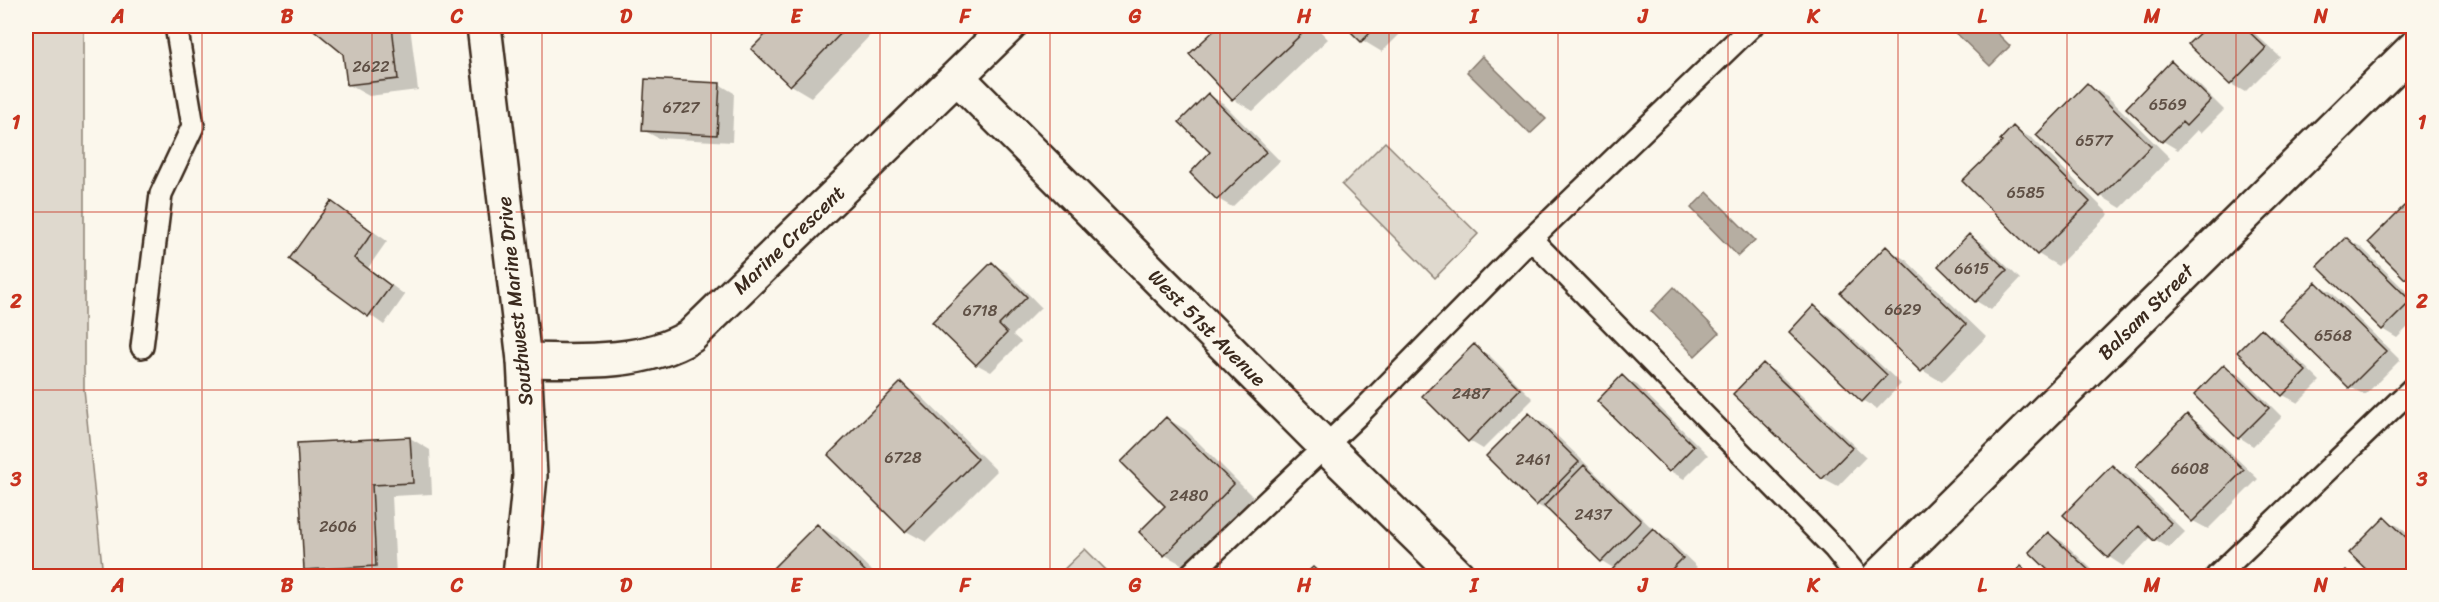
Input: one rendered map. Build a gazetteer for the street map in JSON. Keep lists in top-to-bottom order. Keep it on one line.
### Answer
{"streets":{"street":["Marine Crescent","Southwest Marine Drive","Balsam Street","West 51st Avenue"]},"crossings":[["Marine Crescent","Southwest Marine Drive"],["Marine Crescent","West 51st Avenue"]],"house_numbers":["2622","6569","6727","6577","6585","6615","6629","6718","6568","2487","6728","2461","6608","2480","2437","2606"],"grid":{"columns":["A","B","C","D","E","F","G","H","I","J","K","L","M","N"],"rows":["1","2","3"]}}
